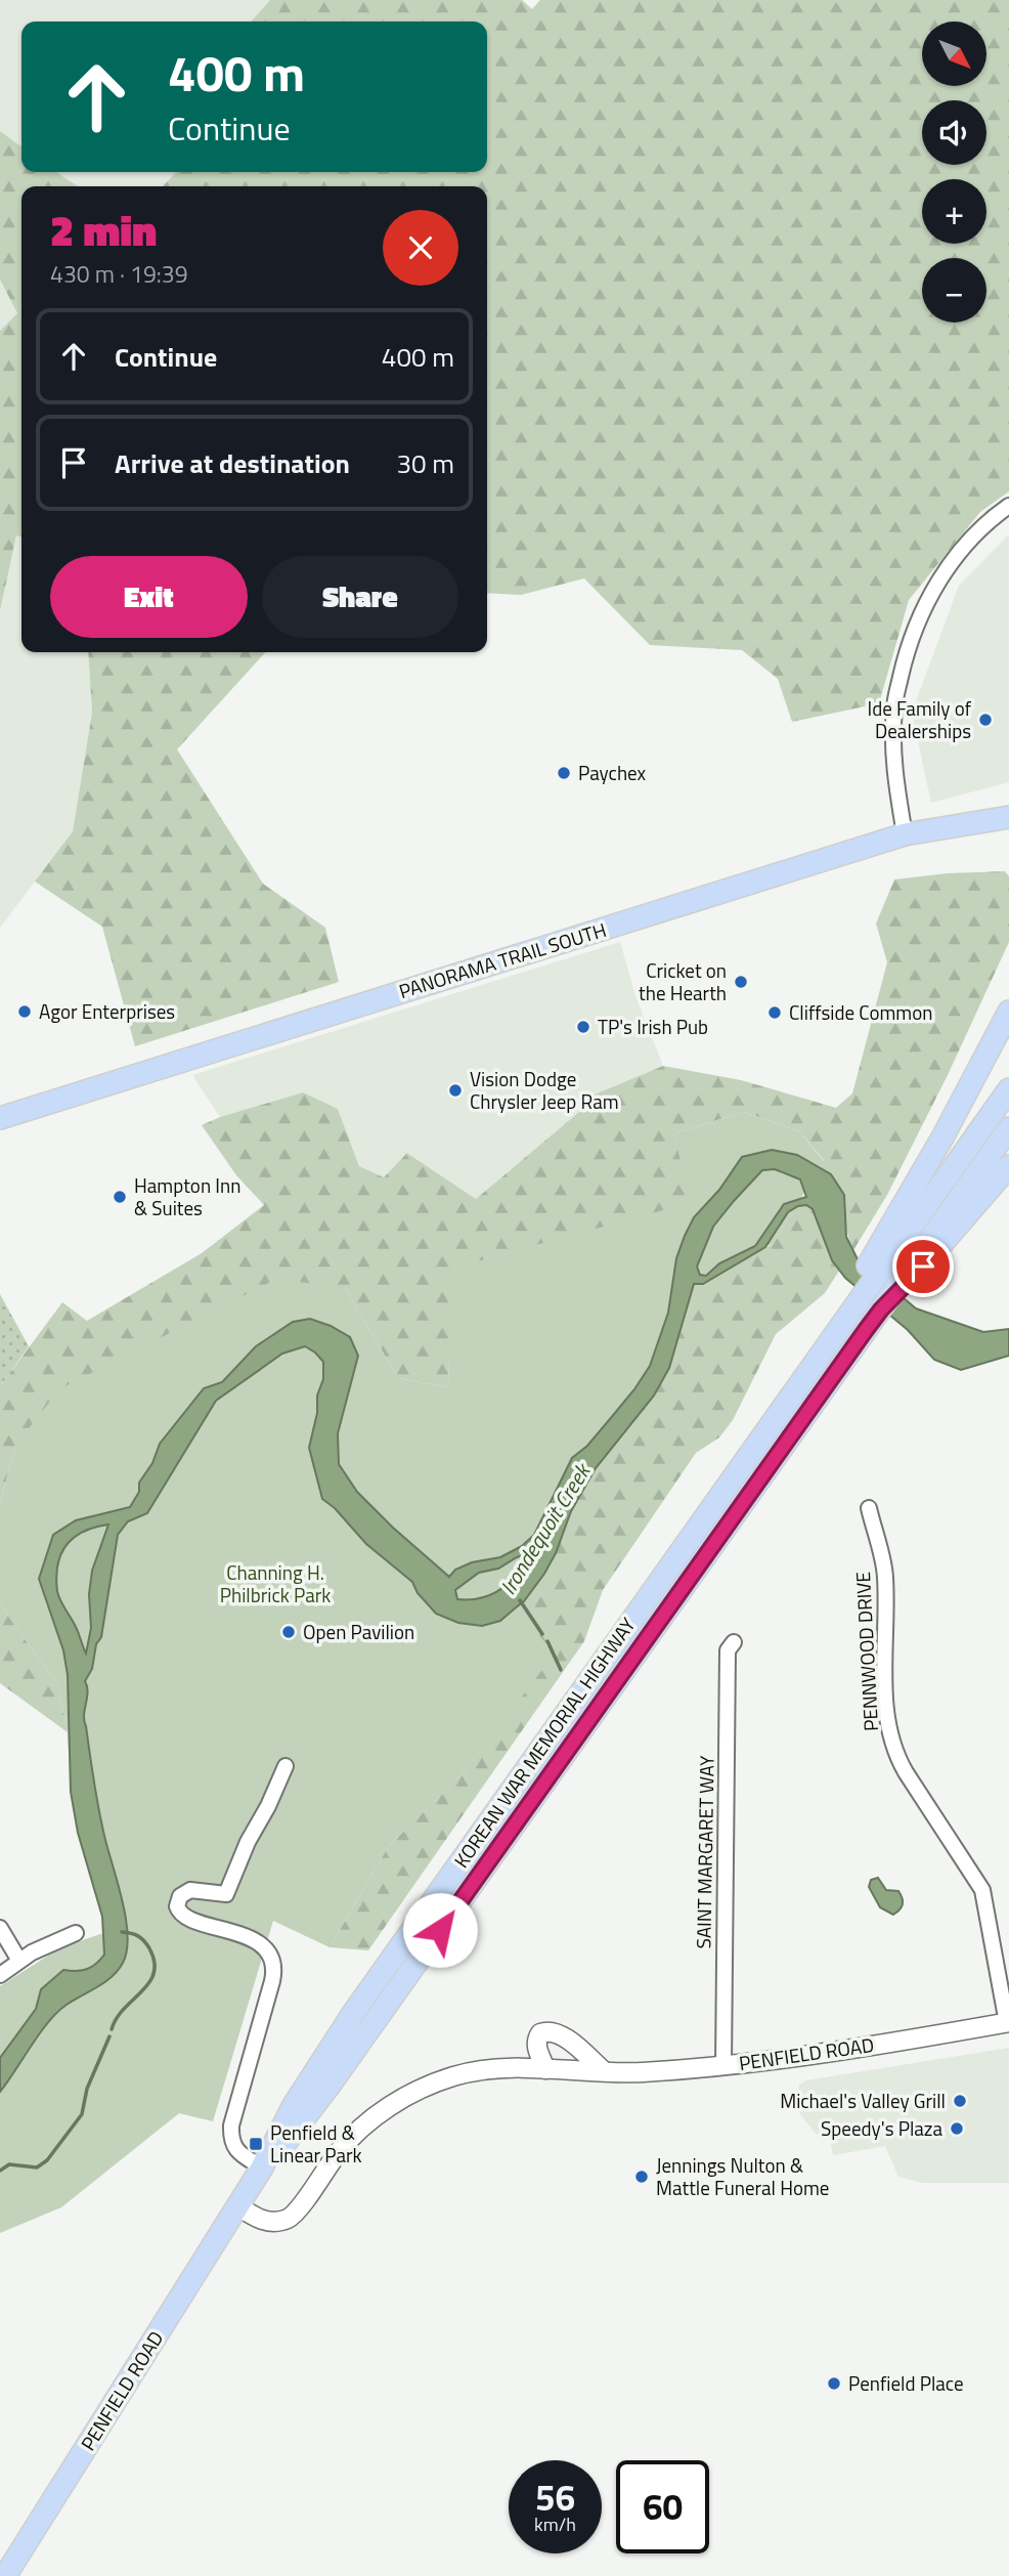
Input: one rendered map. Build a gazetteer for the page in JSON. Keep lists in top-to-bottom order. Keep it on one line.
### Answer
{"streets":{"main road":["PANORAMA TRAIL SOUTH","KOREAN WAR MEMORIAL HIGHWAY","PENFIELD ROAD"],"street":["PENNWOOD DRIVE","SAINT MARGARET WAY"]},"crossings":[["PENNWOOD DRIVE","PENFIELD ROAD"],["KOREAN WAR MEMORIAL HIGHWAY","PENFIELD ROAD"],["SAINT MARGARET WAY","PENFIELD ROAD"]],"water":["Irondequoit Creek"],"parks":["Channing H. Philbrick Park"],"places":{"other":["Ide Family of Dealerships","Paychex","Cricket on the Hearth","Agor Enterprises","Cliffside Common","TP's Irish Pub","Vision Dodge Chrysler Jeep Ram","Hampton Inn & Suites","Open Pavilion","Michael's Valley Grill","Speedy's Plaza","Jennings Nulton & Mattle Funeral Home","Penfield Place"],"transit":["Penfield & Linear Park"]},"north":"bottom right","page":{"map_buttons":["+","−"],"turn":["400 m","Continue"],"heading":["2 min","430 m · 19:39"],"list":[{"name":"Continue","value":"400 m"},{"name":"Arrive at destination","value":"30 m"}],"buttons":["Exit","Share"],"speed":"56 km/h","limit":"60"}}
